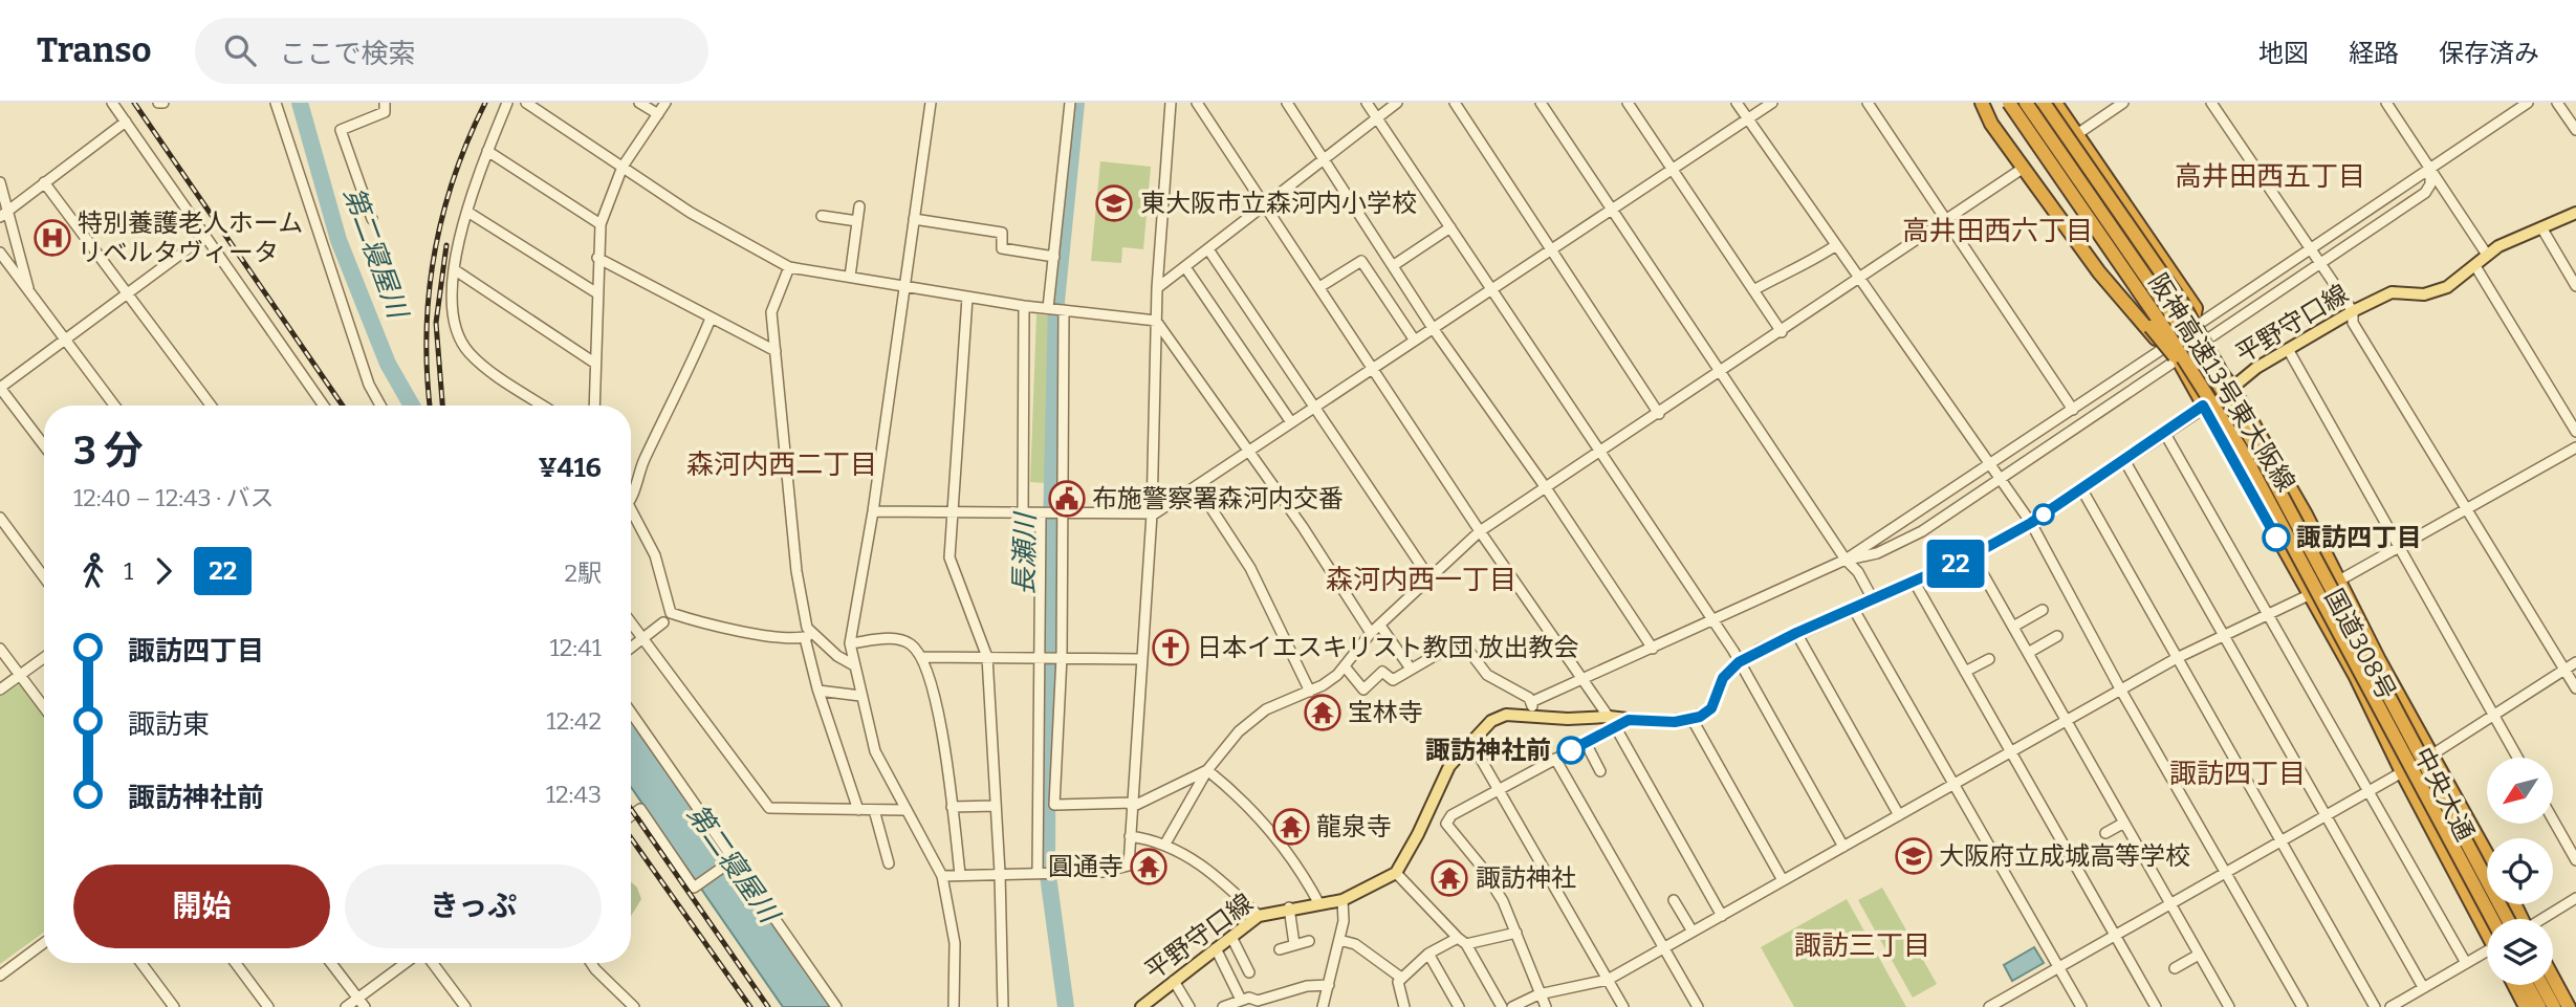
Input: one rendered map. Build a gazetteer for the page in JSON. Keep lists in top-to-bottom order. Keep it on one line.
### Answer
{"streets":{"highway":["阪神高速13号東大阪線","国道308号"],"main road":["平野守口線","中央大通"]},"crossings":[["平野守口線","国道308号"],["阪神高速13号東大阪線","国道308号"],["国道308号","中央大通"]],"districts":["高井田西五丁目","高井田西六丁目","森河内西二丁目","森河内西一丁目","諏訪四丁目","諏訪三丁目"],"water":["第二寝屋川","長瀬川"],"places":{"school or university":["東大阪市立森河内小学校","大阪府立成城高等学校"],"hospital":["特別養護老人ホーム リベルタヴィータ"],"public building":["布施警察署森河内交番"],"other":["諏訪四丁目","諏訪神社前"],"church":["日本イエスキリスト教団 放出教会"],"temple":["宝林寺","龍泉寺","圓通寺","諏訪神社"]},"lines":["bus line 22"],"north":"bottom left","page":{"header":"Transo","search":"ここで検索","nav":["地図","経路","保存済み"],"on_map":"22","heading":["3 分","12:40 – 12:43 · バス","¥416"],"legs":["1","22","2駅"],"list":[{"name":"諏訪四丁目","value":"12:41"},{"name":"諏訪東","value":"12:42"},{"name":"諏訪神社前","value":"12:43"}],"buttons":["開始","きっぷ"]}}
